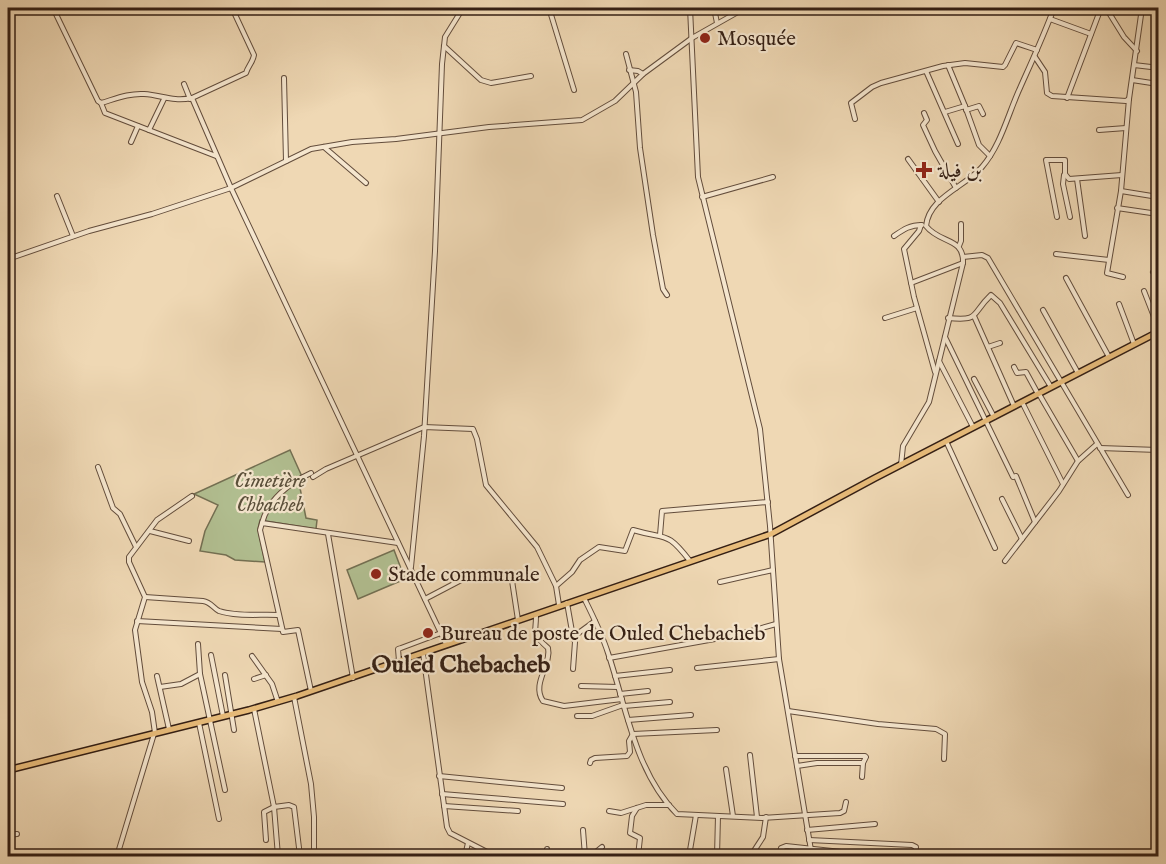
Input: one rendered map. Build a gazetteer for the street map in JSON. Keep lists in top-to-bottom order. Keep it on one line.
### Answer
{"districts":["Ouled Chebacheb"],"parks":["Cimetière Chbacheb"],"places":{"other":["Mosquée","Stade communale","Bureau de poste de Ouled Chebacheb"],"health":["بن فيلة"]}}
